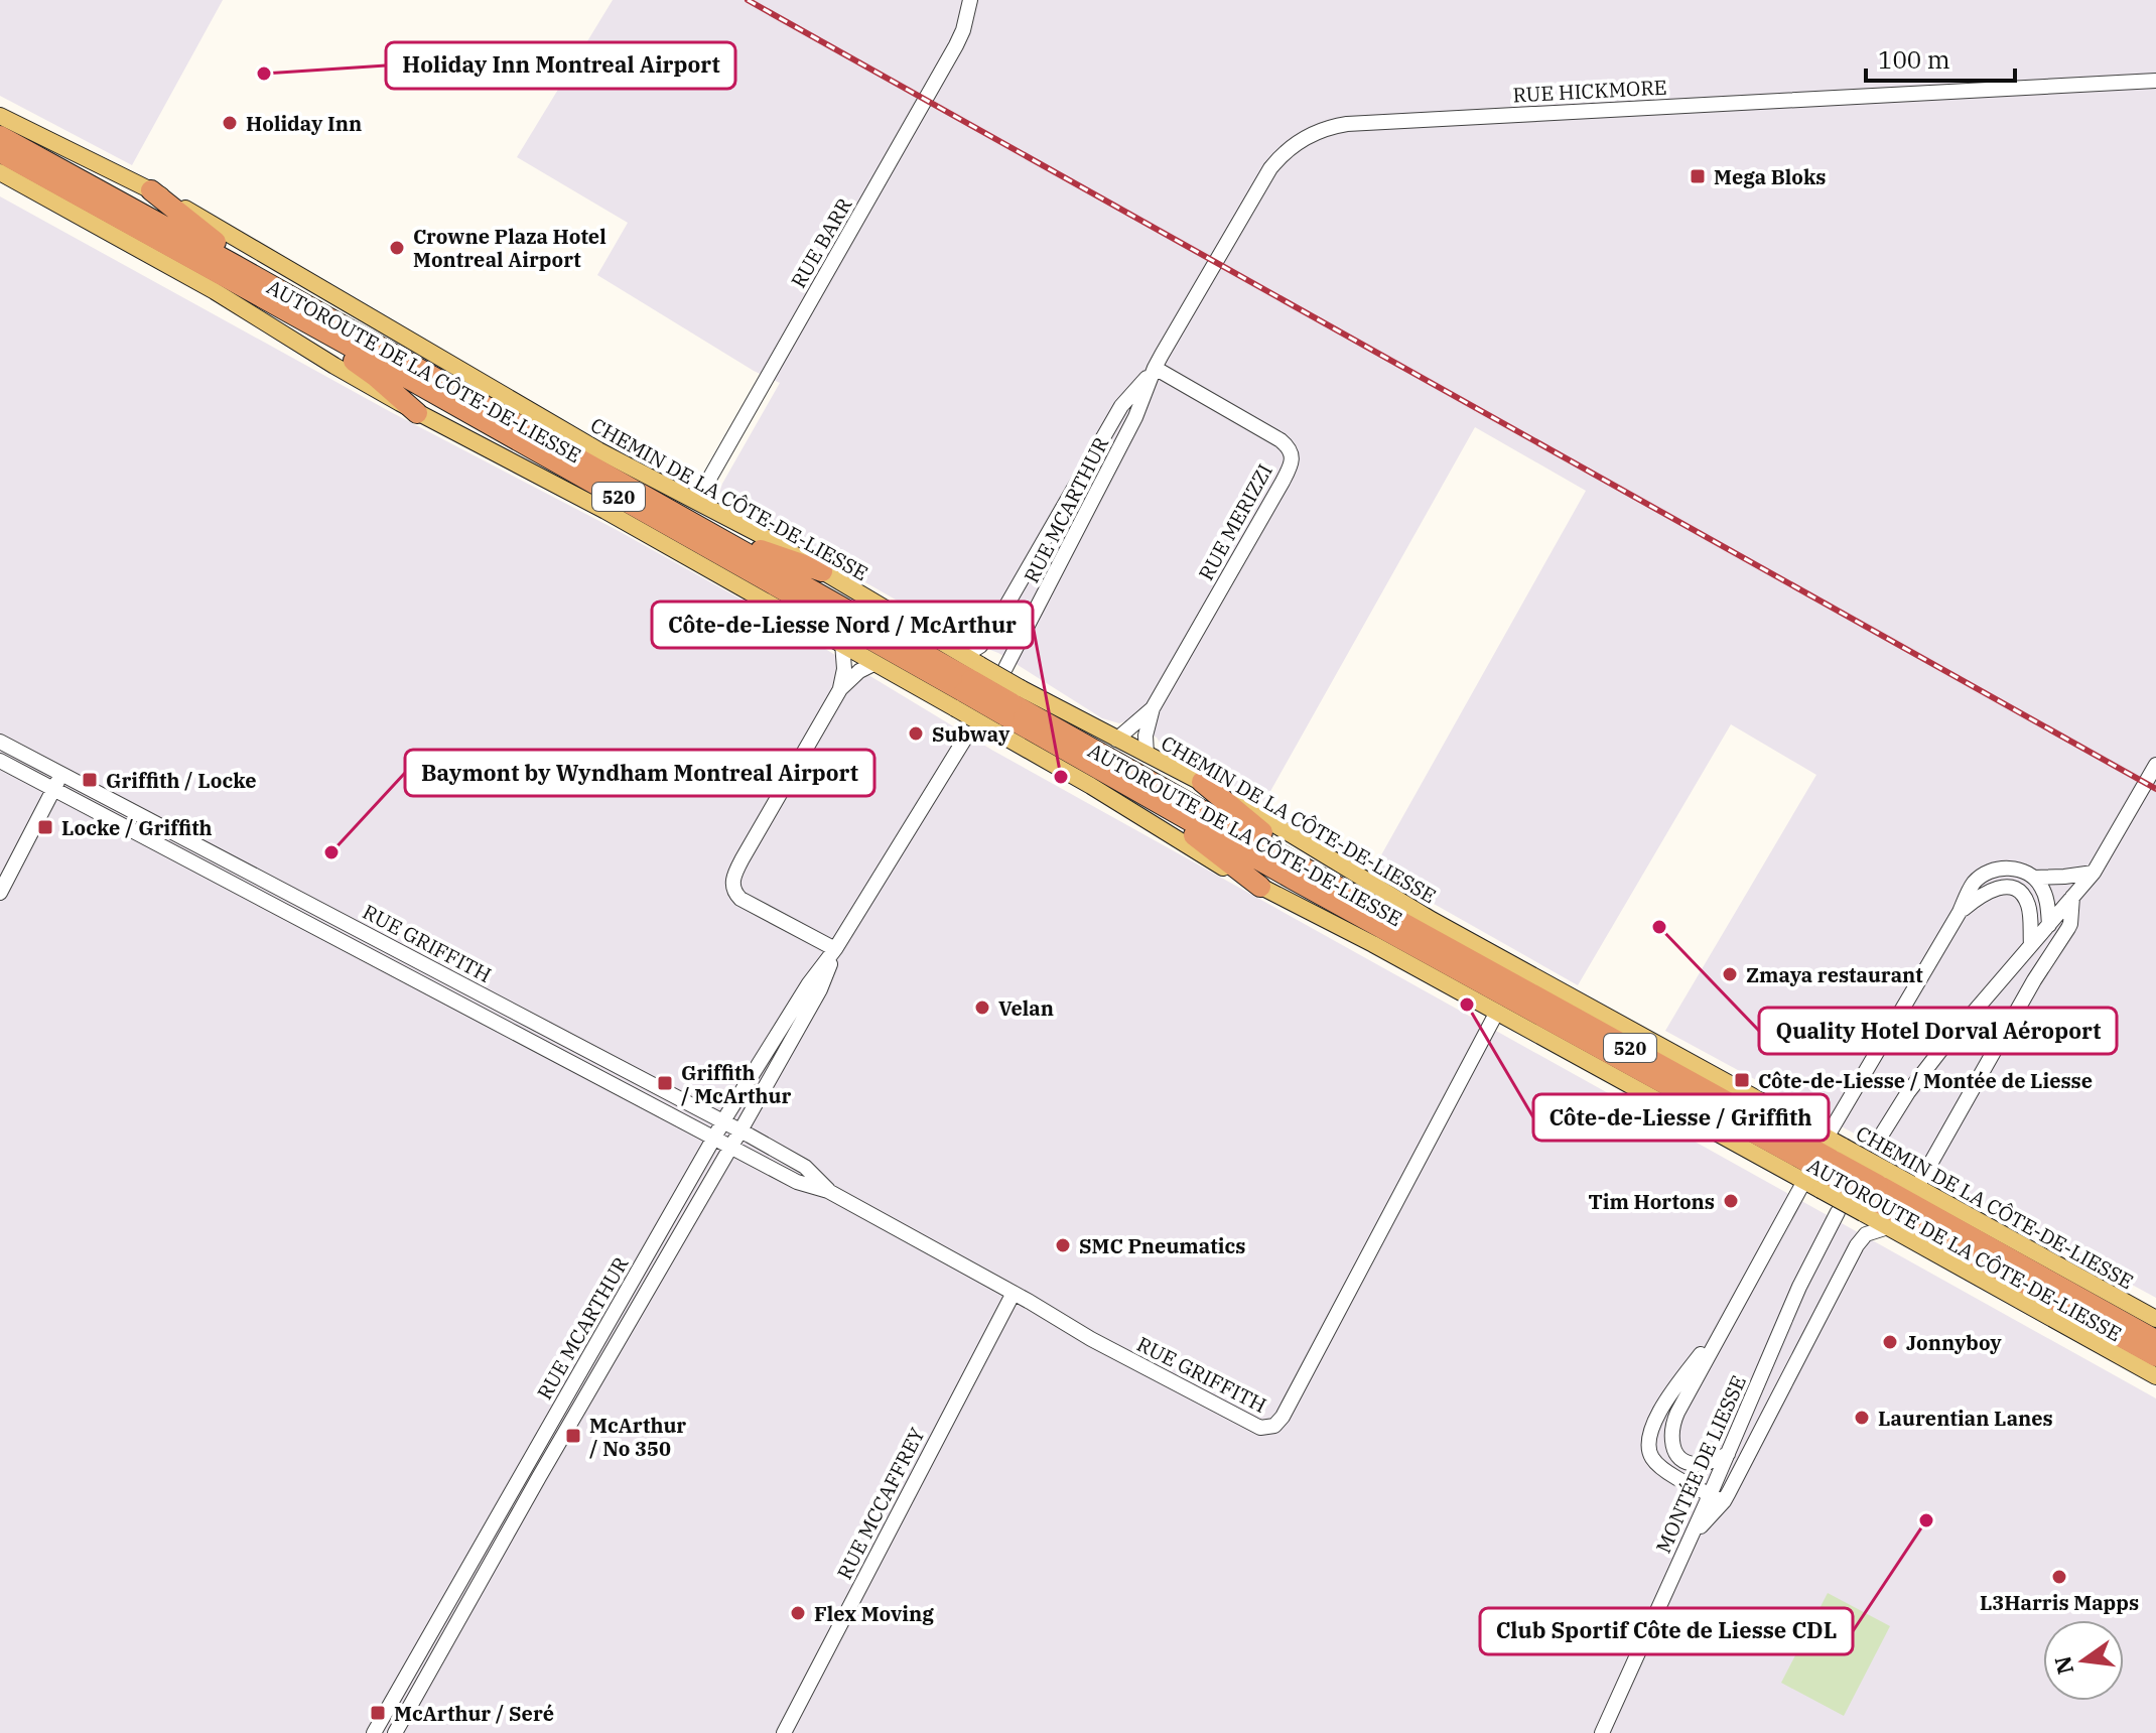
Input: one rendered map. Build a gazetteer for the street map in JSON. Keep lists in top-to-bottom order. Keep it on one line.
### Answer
{"streets":{"highway":["AUTOROUTE DE LA CÔTE-DE-LIESSE","520"],"main road":["CHEMIN DE LA CÔTE-DE-LIESSE"],"street":["RUE HICKMORE","RUE BARR","RUE MCARTHUR","RUE MERIZZI","RUE GRIFFITH","MONTÉE DE LIESSE","RUE MCCAFFREY"]},"crossings":[["RUE HICKMORE","RUE MCARTHUR"],["RUE HICKMORE","RUE MERIZZI"],["RUE BARR","CHEMIN DE LA CÔTE-DE-LIESSE"],["AUTOROUTE DE LA CÔTE-DE-LIESSE","CHEMIN DE LA CÔTE-DE-LIESSE"],["CHEMIN DE LA CÔTE-DE-LIESSE","RUE MERIZZI"],["CHEMIN DE LA CÔTE-DE-LIESSE","RUE GRIFFITH"],["RUE MCARTHUR","RUE MERIZZI"],["RUE MCARTHUR","RUE GRIFFITH"],["RUE GRIFFITH","RUE MCCAFFREY"]],"places":{"other":["Holiday Inn Montreal Airport","Holiday Inn","Crowne Plaza Hotel Montreal Airport","Subway","Côte-de-Liesse Nord / McArthur","Baymont by Wyndham Montreal Airport","Quality Hotel Dorval Aéroport","Zmaya restaurant","Côte-de-Liesse / Griffith","Velan","Tim Hortons","SMC Pneumatics","Jonnyboy","Laurentian Lanes","Club Sportif Côte de Liesse CDL","L3Harris Mapps","Flex Moving"],"transit":["Mega Bloks","Griffith / Locke","Locke / Griffith","Côte-de-Liesse / Montée de Liesse","Griffith / McArthur","McArthur / No 350","McArthur / Seré"]},"scale_bar":"100 m","north":"left"}
